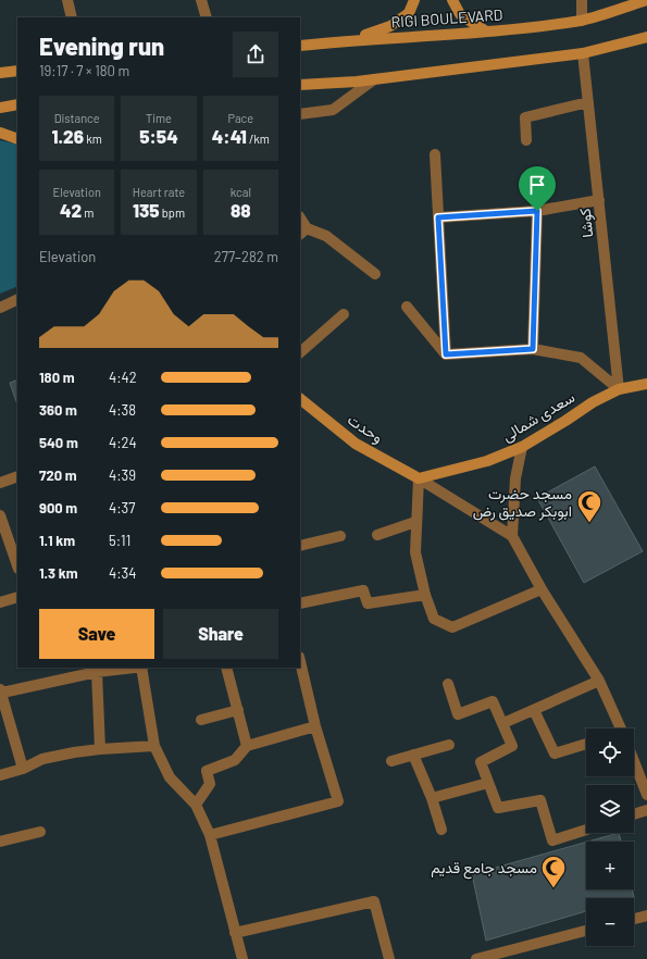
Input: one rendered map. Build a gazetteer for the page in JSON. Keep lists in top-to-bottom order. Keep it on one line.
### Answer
{"streets":{"main road":["RIGI BOULEVARD","سعدی شمالی","وحدت"],"street":["کوشا"]},"crossings":[["کوشا","سعدی شمالی"],["سعدی شمالی","وحدت"]],"places":{"mosque":["مسجد حضرت ابوبکر صدیق رض","مسجد جامع قدیم"]},"page":{"heading":["Evening run","19:17 · 7 × 180 m"],"stats":[["Distance","1.26 km"],["Time","5:54"],["Pace","4:41 /km"],["Elevation","42 m"],["Heart rate","135 bpm"],["kcal","88"]],"chart":["Elevation","277–282 m"],"list":[{"name":"180 m","note":"4:42"},{"name":"360 m","note":"4:38"},{"name":"540 m","note":"4:24"},{"name":"720 m","note":"4:39"},{"name":"900 m","note":"4:37"},{"name":"1.1 km","note":"5:11"},{"name":"1.3 km","note":"4:34"}],"buttons":["Save","Share"],"map_buttons":["+","−"]}}
